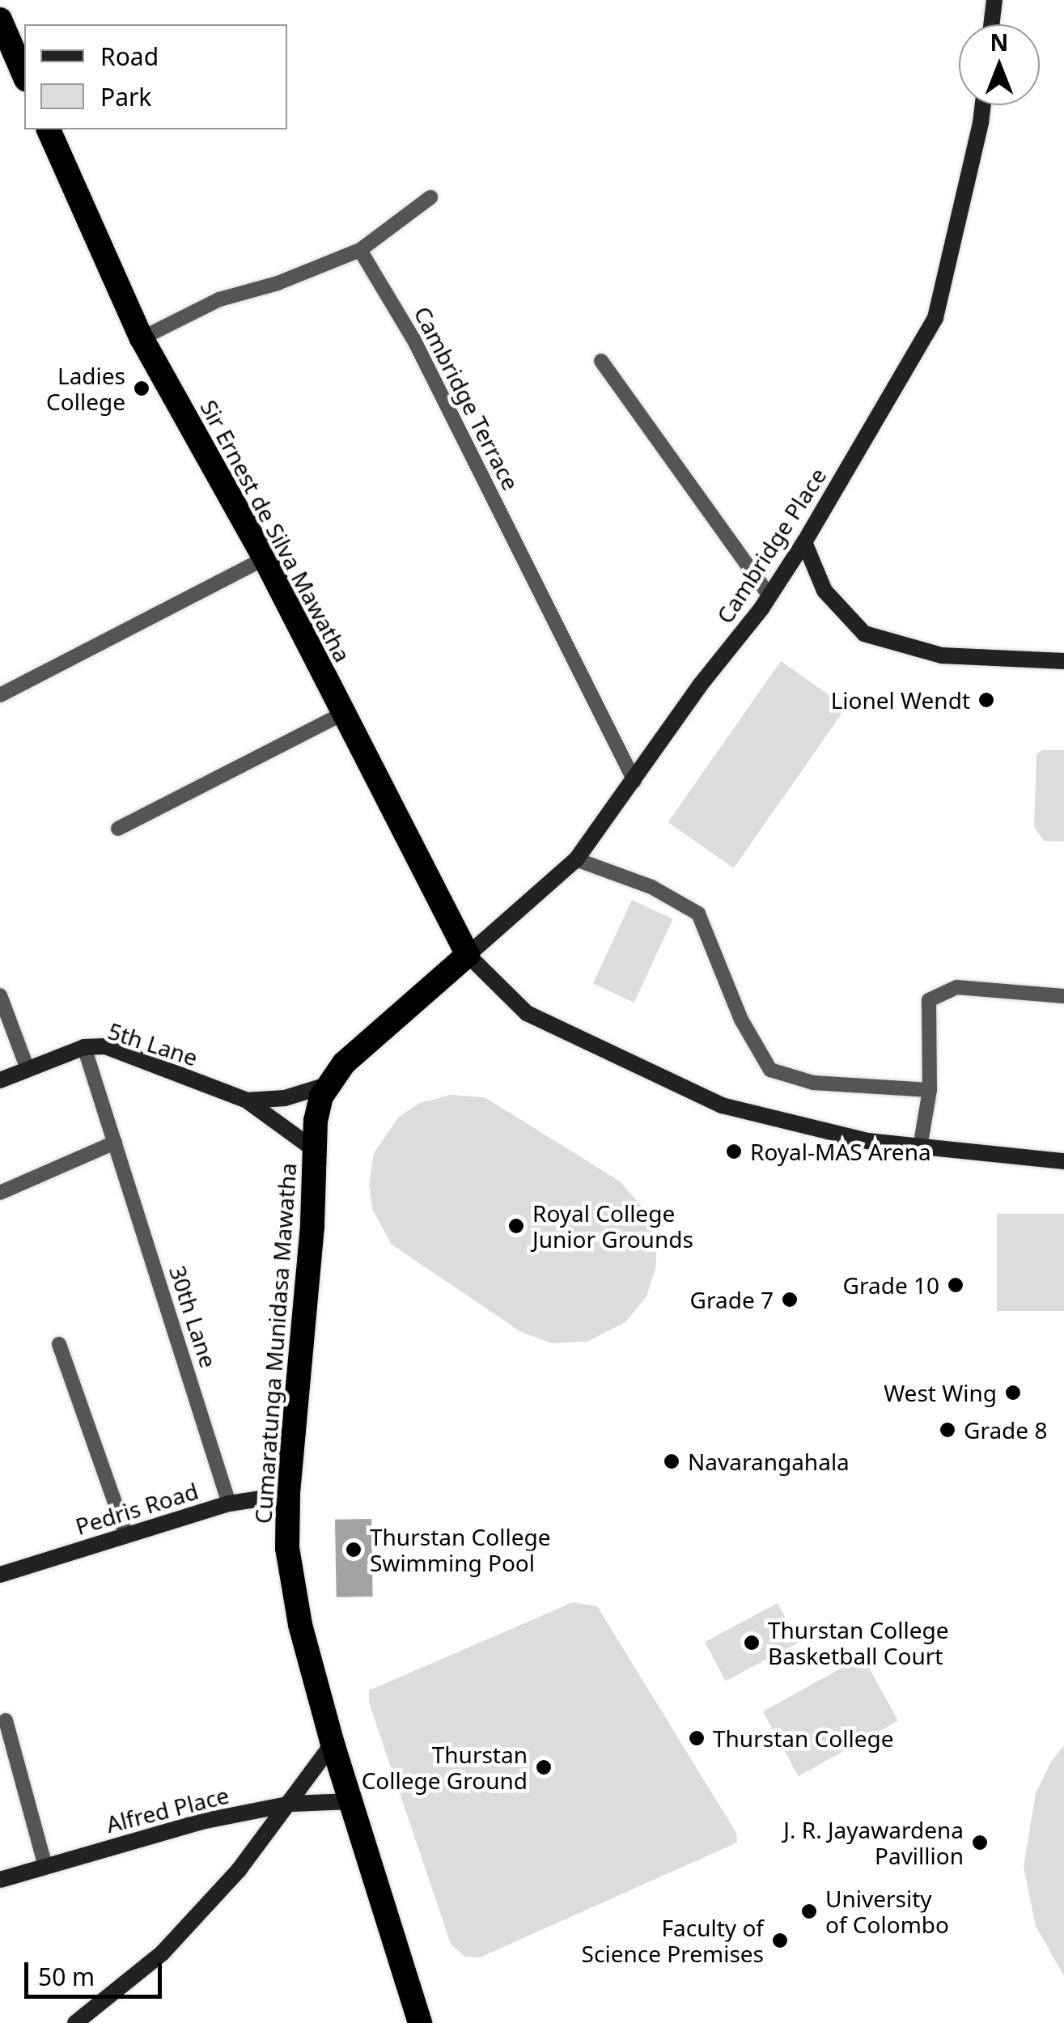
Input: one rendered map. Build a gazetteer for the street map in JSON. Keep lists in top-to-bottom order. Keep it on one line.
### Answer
{"streets":{"highway":["Sir Ernest de Silva Mawatha","Cumaratunga Munidasa Mawatha"],"main road":["Cambridge Place","5th Lane","Pedris Road","Alfred Place"],"street":["Cambridge Terrace","30th Lane"]},"crossings":[["Cambridge Terrace","Cambridge Place"],["Sir Ernest de Silva Mawatha","Cambridge Place"],["Sir Ernest de Silva Mawatha","Cumaratunga Munidasa Mawatha"],["Cambridge Place","Cumaratunga Munidasa Mawatha"],["5th Lane","30th Lane"],["5th Lane","Cumaratunga Munidasa Mawatha"],["30th Lane","Pedris Road"],["Cumaratunga Munidasa Mawatha","Pedris Road"],["Cumaratunga Munidasa Mawatha","Alfred Place"]],"places":["Ladies College","Lionel Wendt","Royal-MAS Arena","Royal College Junior Grounds","Grade 10","Grade 7","West Wing","Grade 8","Navarangahala","Thurstan College Swimming Pool","Thurstan College Basketball Court","Thurstan College","Thurstan College Ground","J. R. Jayawardena Pavillion","University of Colombo","Faculty of Science Premises"],"legend":["Road","Park"],"scale_bar":"50 m","north":"top"}
